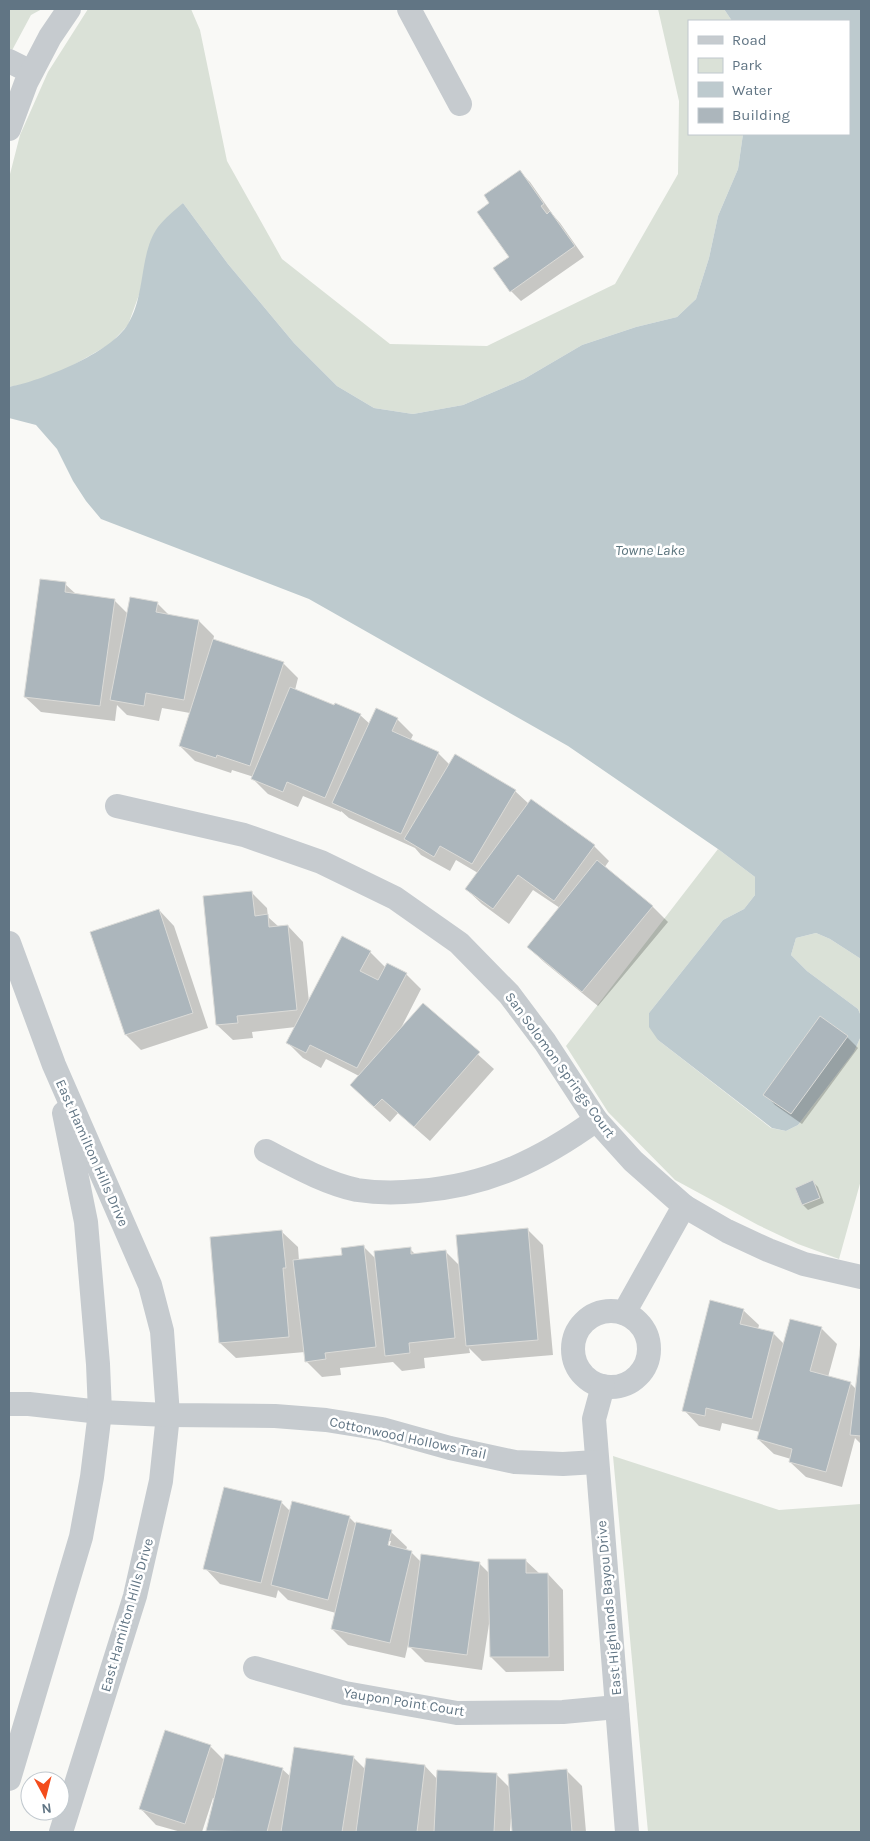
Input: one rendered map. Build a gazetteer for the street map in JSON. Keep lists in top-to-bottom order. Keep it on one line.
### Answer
{"streets":{"street":["San Solomon Springs Court","East Hamilton Hills Drive","Cottonwood Hollows Trail","East Highlands Bayou Drive","Yaupon Point Court"]},"crossings":[["East Hamilton Hills Drive","Cottonwood Hollows Trail"],["Cottonwood Hollows Trail","East Highlands Bayou Drive"],["East Highlands Bayou Drive","Yaupon Point Court"]],"water":["Towne Lake"],"legend":["Road","Park","Water","Building"],"north":"bottom"}
